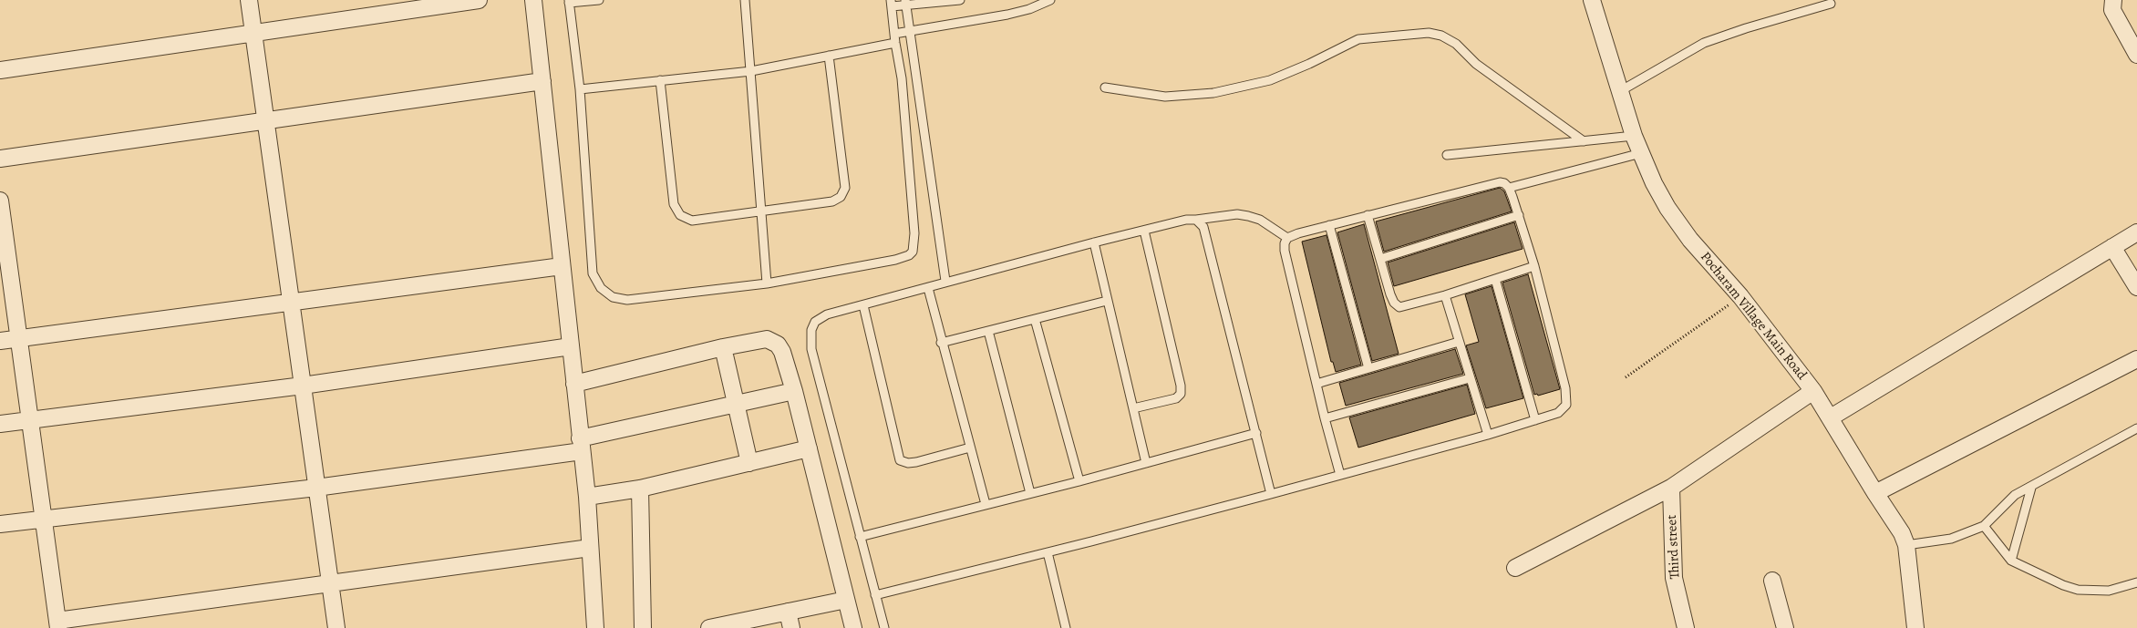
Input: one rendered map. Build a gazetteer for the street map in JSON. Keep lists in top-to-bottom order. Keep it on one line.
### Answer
{"streets":{"street":["Pocharam Village Main Road","Third street"]}}
